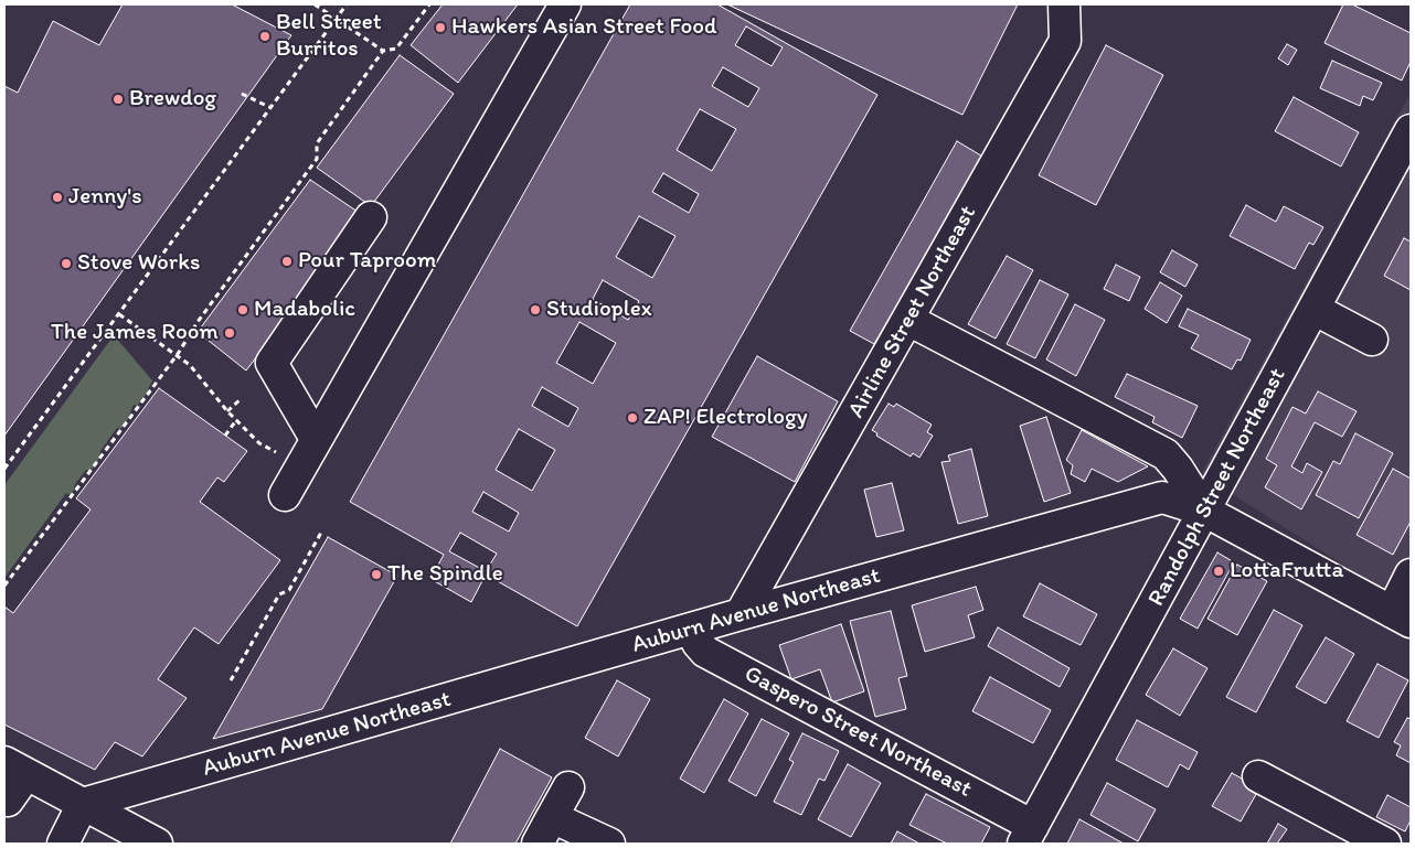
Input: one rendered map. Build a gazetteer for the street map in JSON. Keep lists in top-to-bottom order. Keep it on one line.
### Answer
{"streets":{"street":["Airline Street Northeast","Randolph Street Northeast","Auburn Avenue Northeast","Gaspero Street Northeast"]},"crossings":[["Airline Street Northeast","Auburn Avenue Northeast"],["Randolph Street Northeast","Auburn Avenue Northeast"],["Randolph Street Northeast","Gaspero Street Northeast"],["Auburn Avenue Northeast","Gaspero Street Northeast"]],"places":["Hawkers Asian Street Food","Bell Street Burritos","Brewdog","Jenny's","Pour Taproom","Stove Works","Madabolic","Studioplex","The James Room","ZAP! Electrology","LottaFrutta","The Spindle"]}
